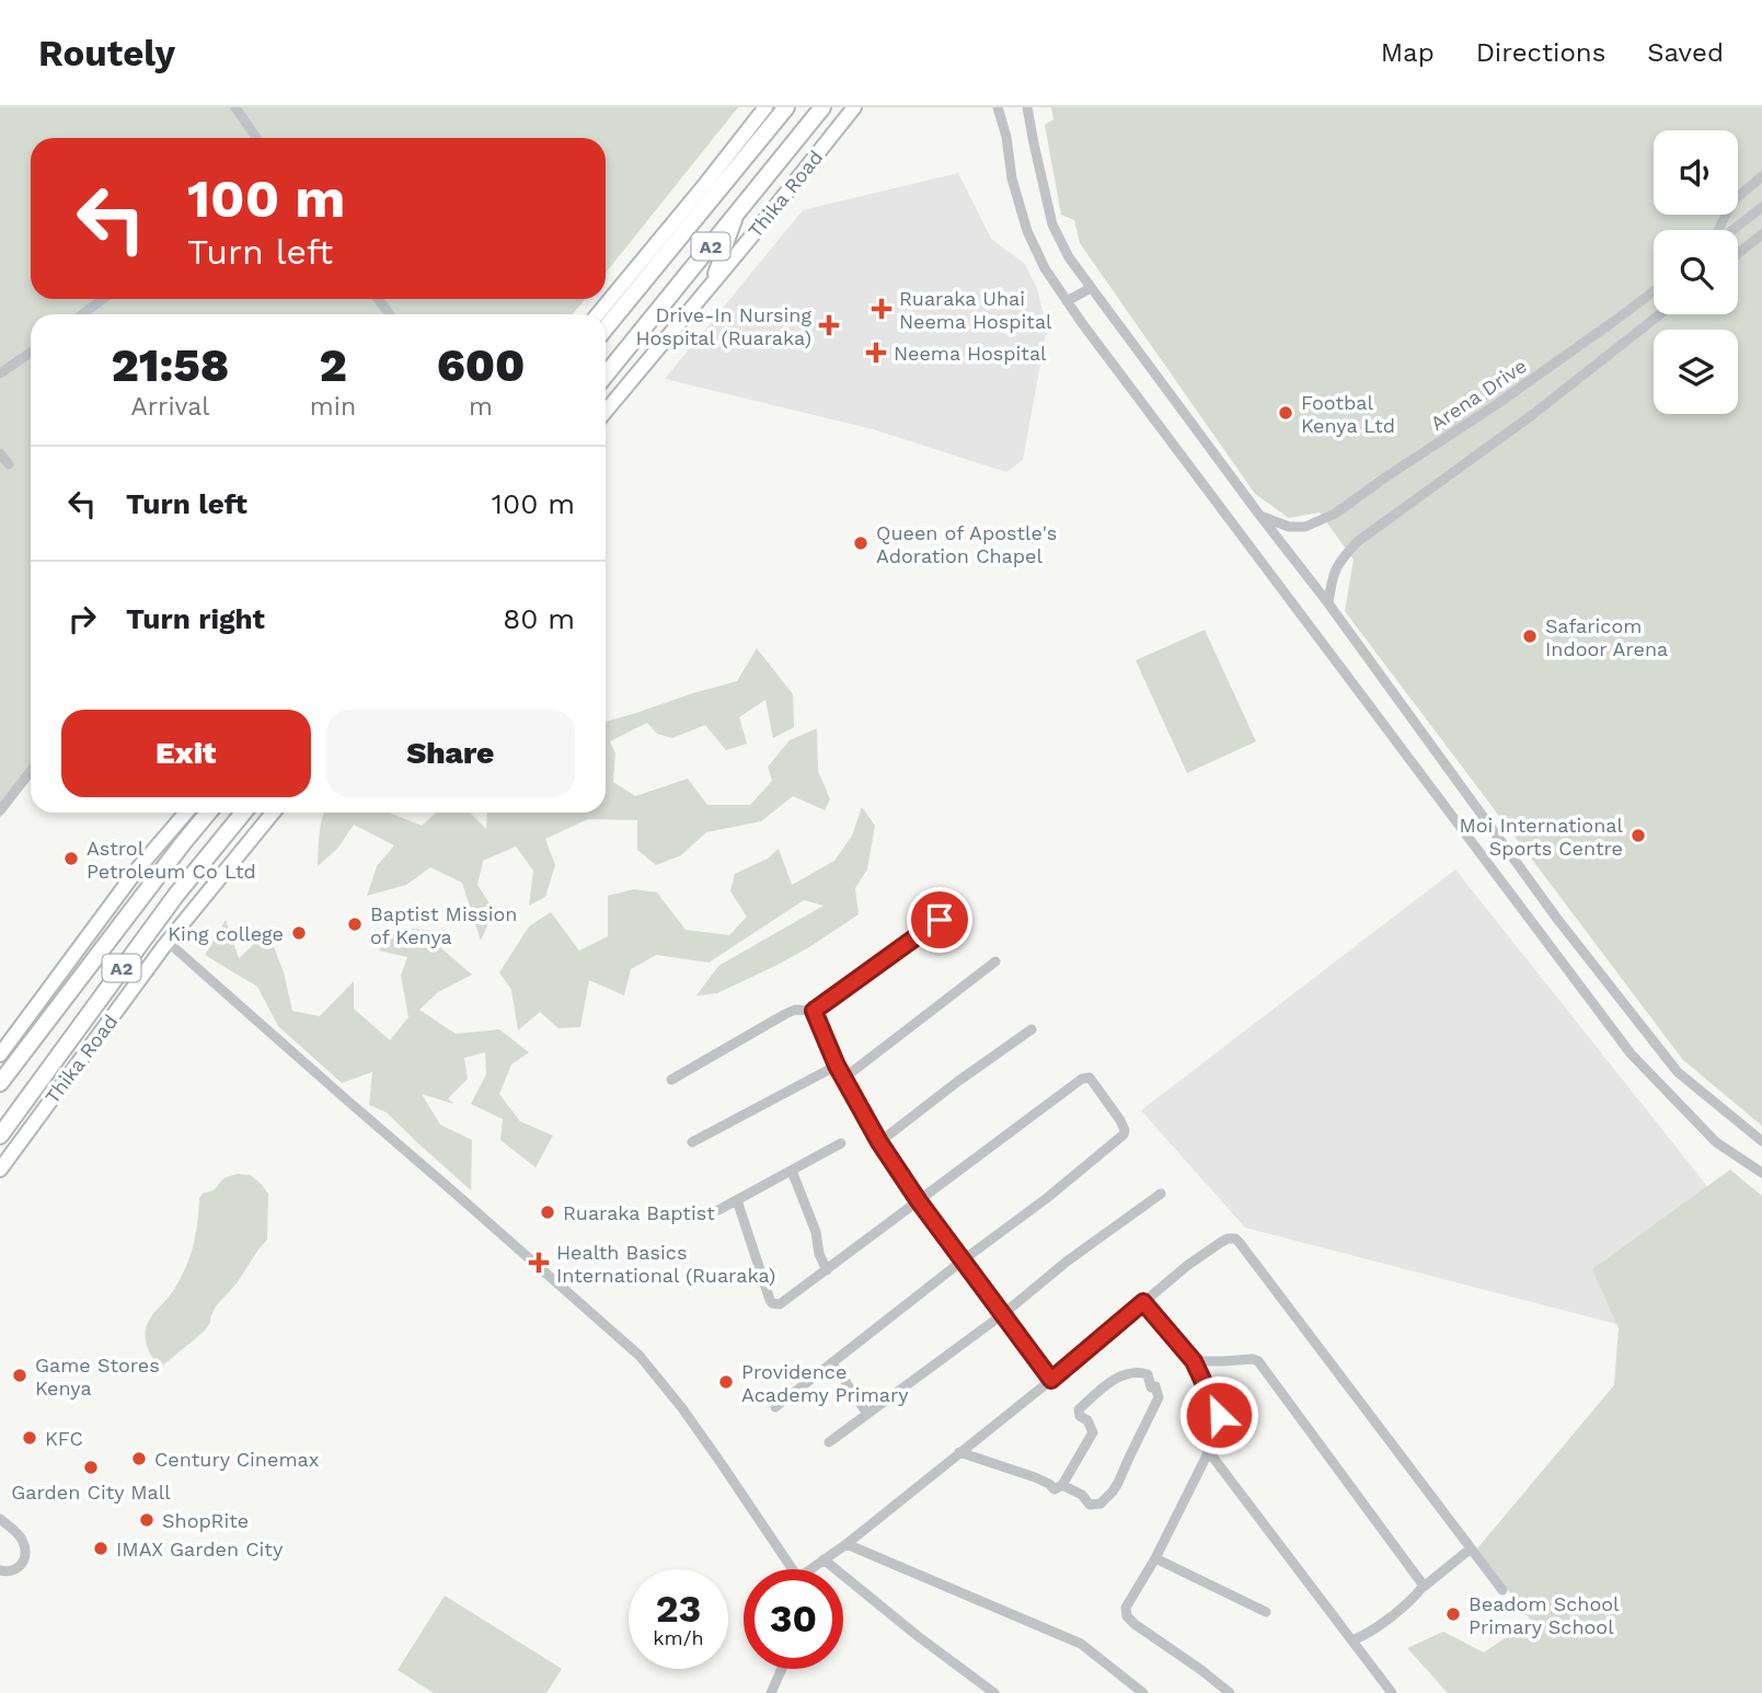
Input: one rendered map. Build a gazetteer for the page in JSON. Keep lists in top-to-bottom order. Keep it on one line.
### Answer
{"streets":{"highway":["Thika Road","A2"],"street":["Arena Drive"]},"places":{"health":["Ruaraka Uhai Neema Hospital","Drive-In Nursing Hospital (Ruaraka)","Neema Hospital","Health Basics International (Ruaraka)"],"other":["Footbal Kenya Ltd","Queen of Apostle's Adoration Chapel","Safaricom Indoor Arena","Moi International Sports Centre","Astrol Petroleum Co Ltd","Baptist Mission of Kenya","King college","Ruaraka Baptist","Game Stores Kenya","Providence Academy Primary","KFC","Century Cinemax","Garden City Mall","ShopRite","IMAX Garden City","Beadom School Primary School"]},"page":{"header":"Routely","nav":["Map","Directions","Saved"],"turn":["100 m","Turn left"],"eta":["21:58","Arrival","2","min","600","m"],"list":[{"name":"Turn left","value":"100 m"},{"name":"Turn right","value":"80 m"}],"buttons":["Exit","Share"],"speed":"23 km/h","limit":"30"}}
